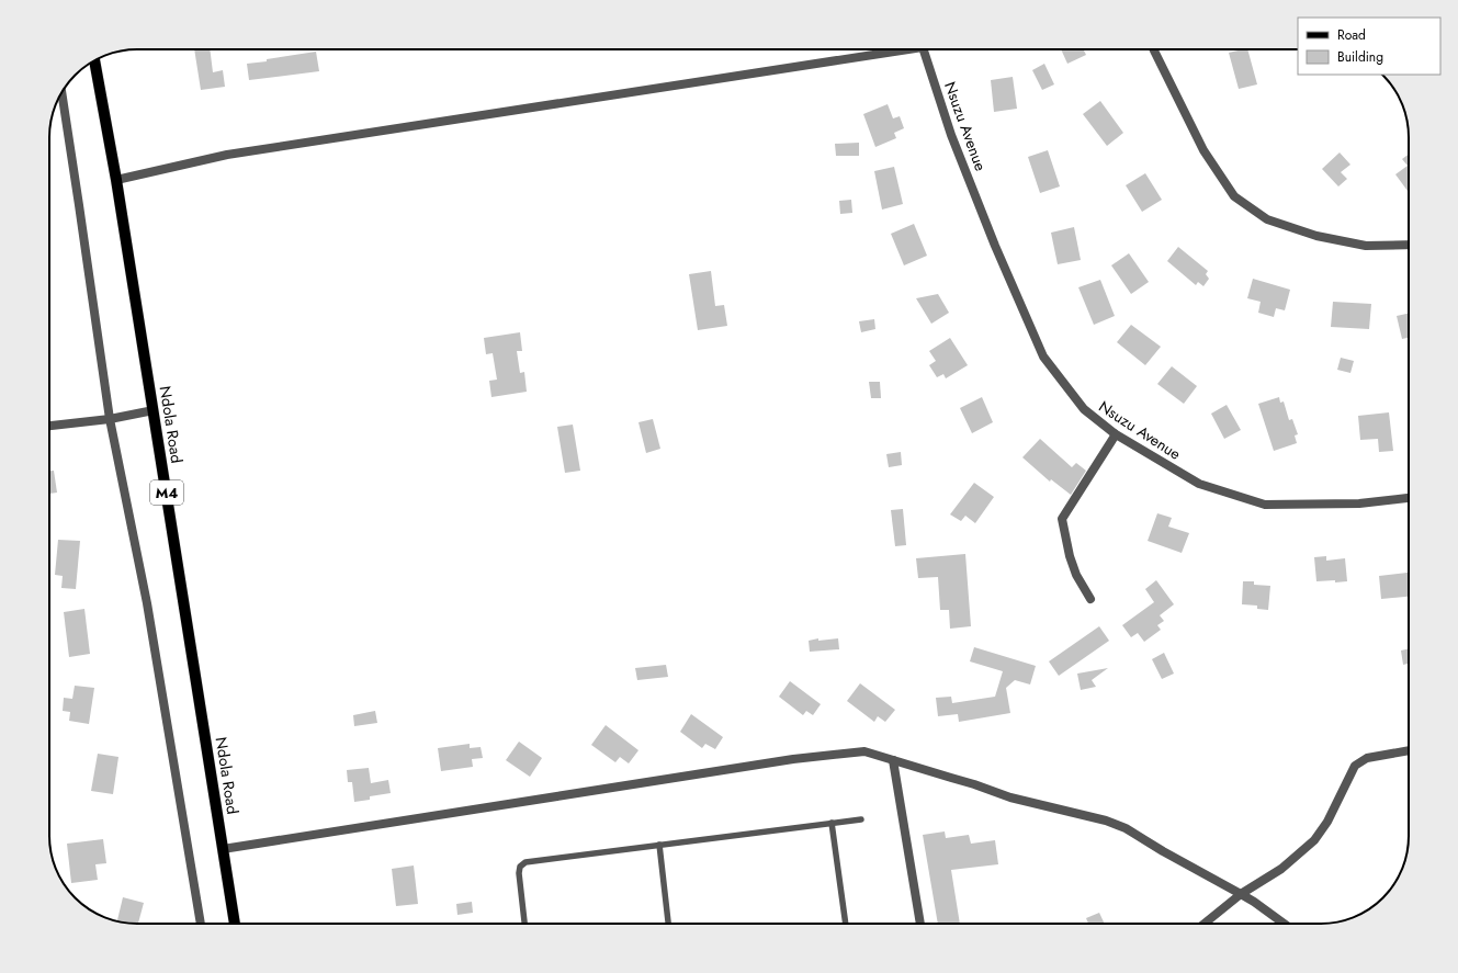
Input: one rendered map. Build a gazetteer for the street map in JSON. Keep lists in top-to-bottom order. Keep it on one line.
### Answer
{"streets":{"main road":["Ndola Road","M4"],"street":["Nsuzu Avenue"]},"legend":["Road","Building"]}
